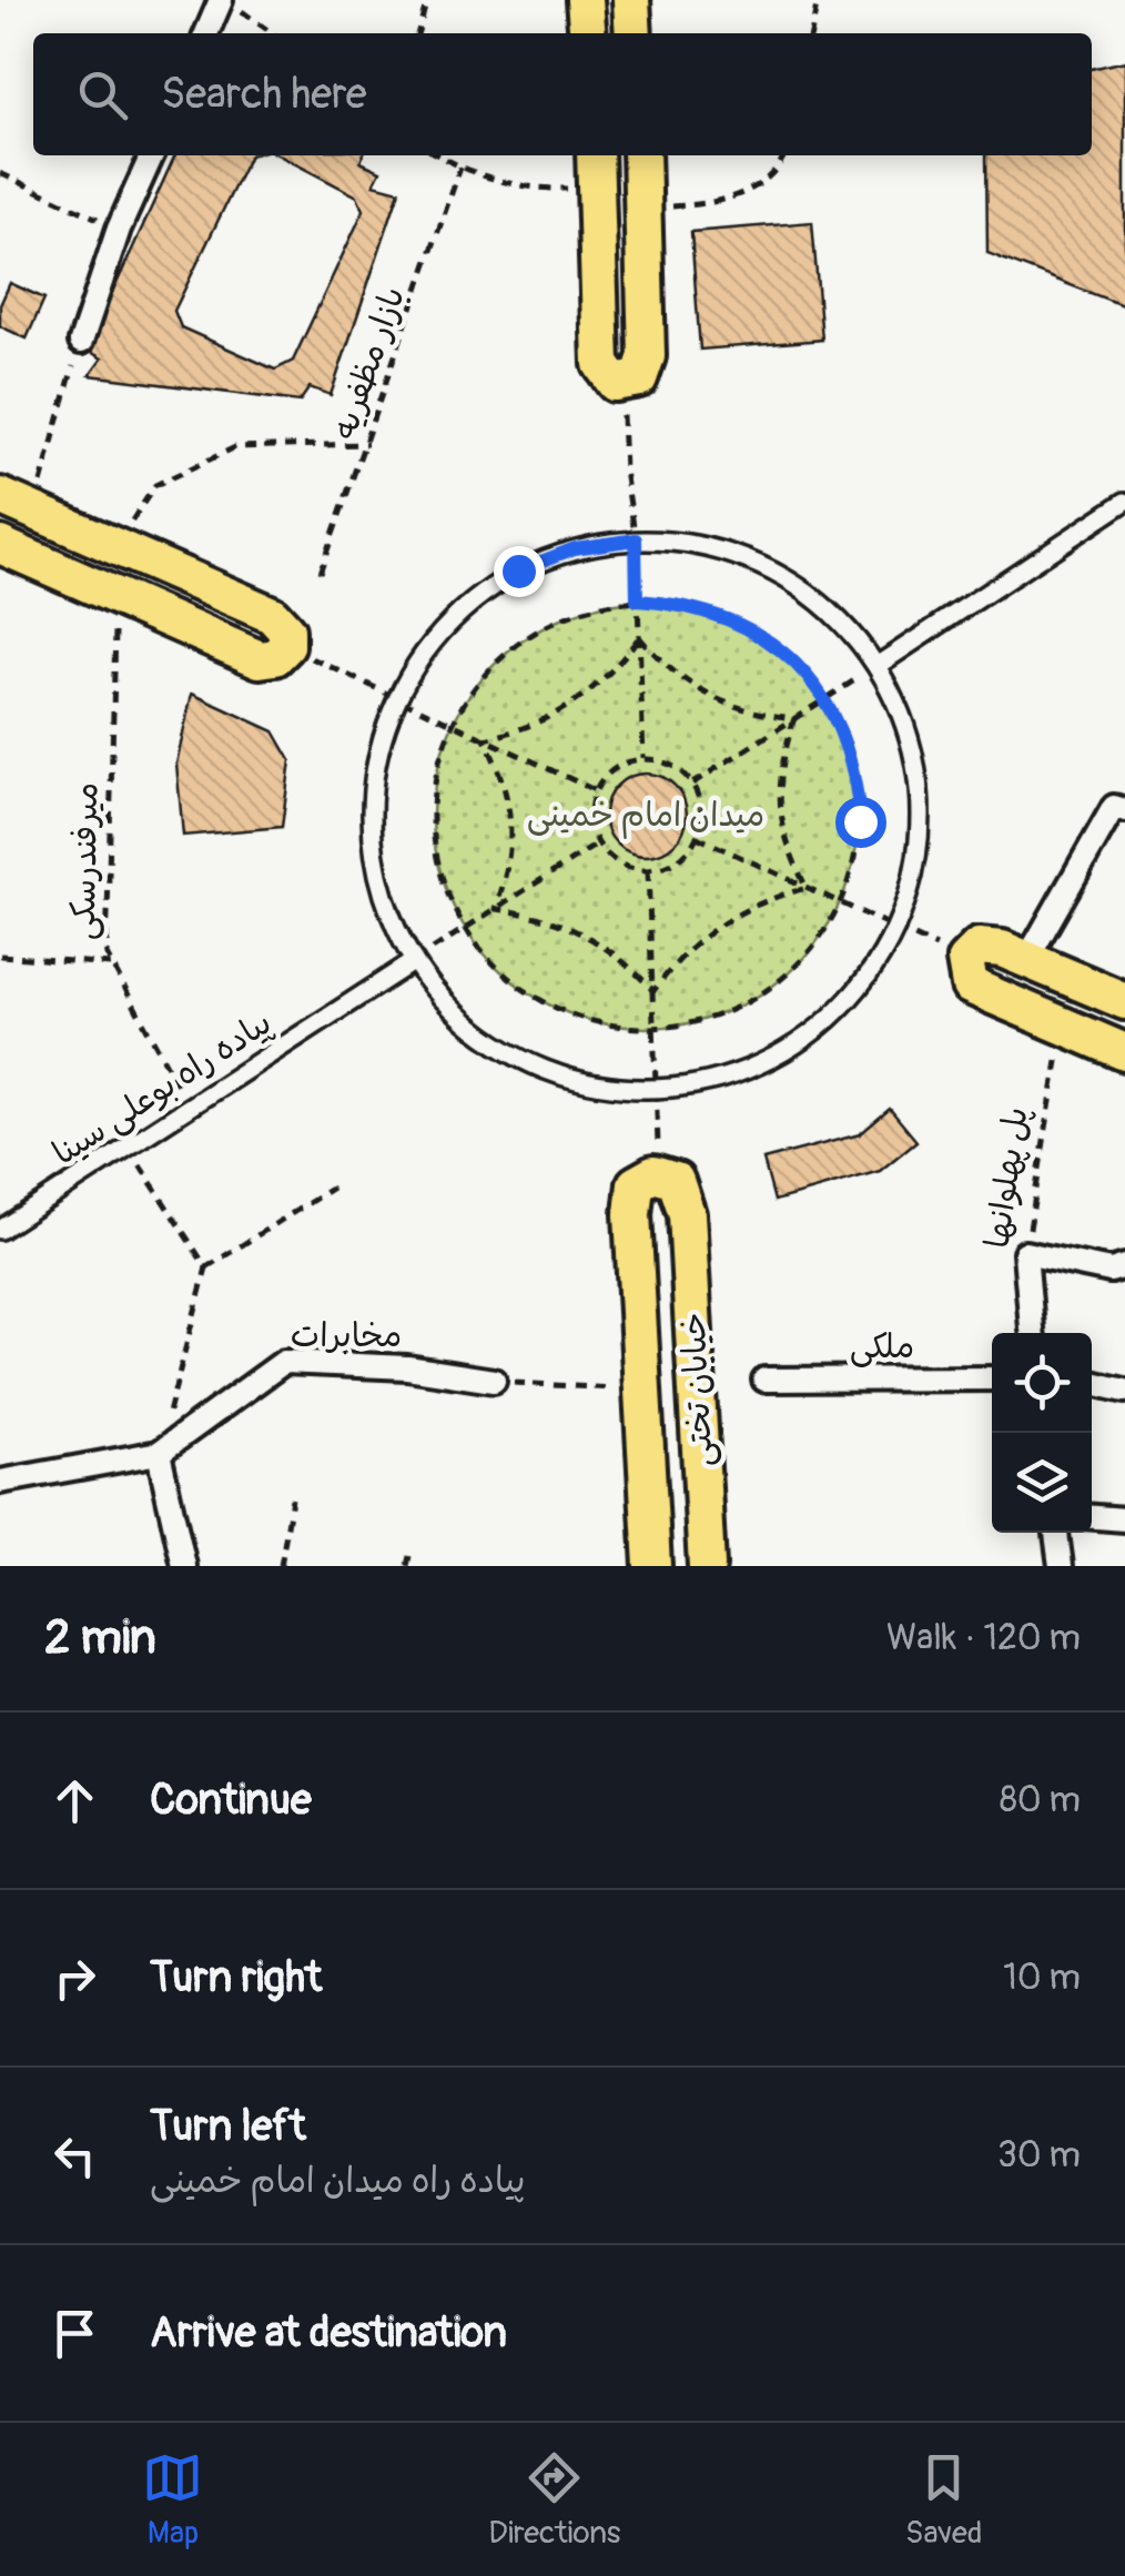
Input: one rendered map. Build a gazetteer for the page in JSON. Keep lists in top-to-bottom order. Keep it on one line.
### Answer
{"streets":{"main road":["خیابان تختی"],"street":["پیاده راه بوعلی سینا","پل پهلوانها","مخابرات","ملکی"],"path":["بازار مظفریه","میرفندرسکی"]},"crossings":[["میرفندرسکی","پیاده راه بوعلی سینا"]],"parks":["میدان امام خمینی"],"page":{"search":"Search here","heading":["2 min","Walk · 120 m"],"list":[["Continue","80 m"],["Turn right","10 m"],["Turn left","پیاده راه میدان امام خمینی","30 m"],"Arrive at destination"],"nav":["Map","Directions","Saved"]}}
